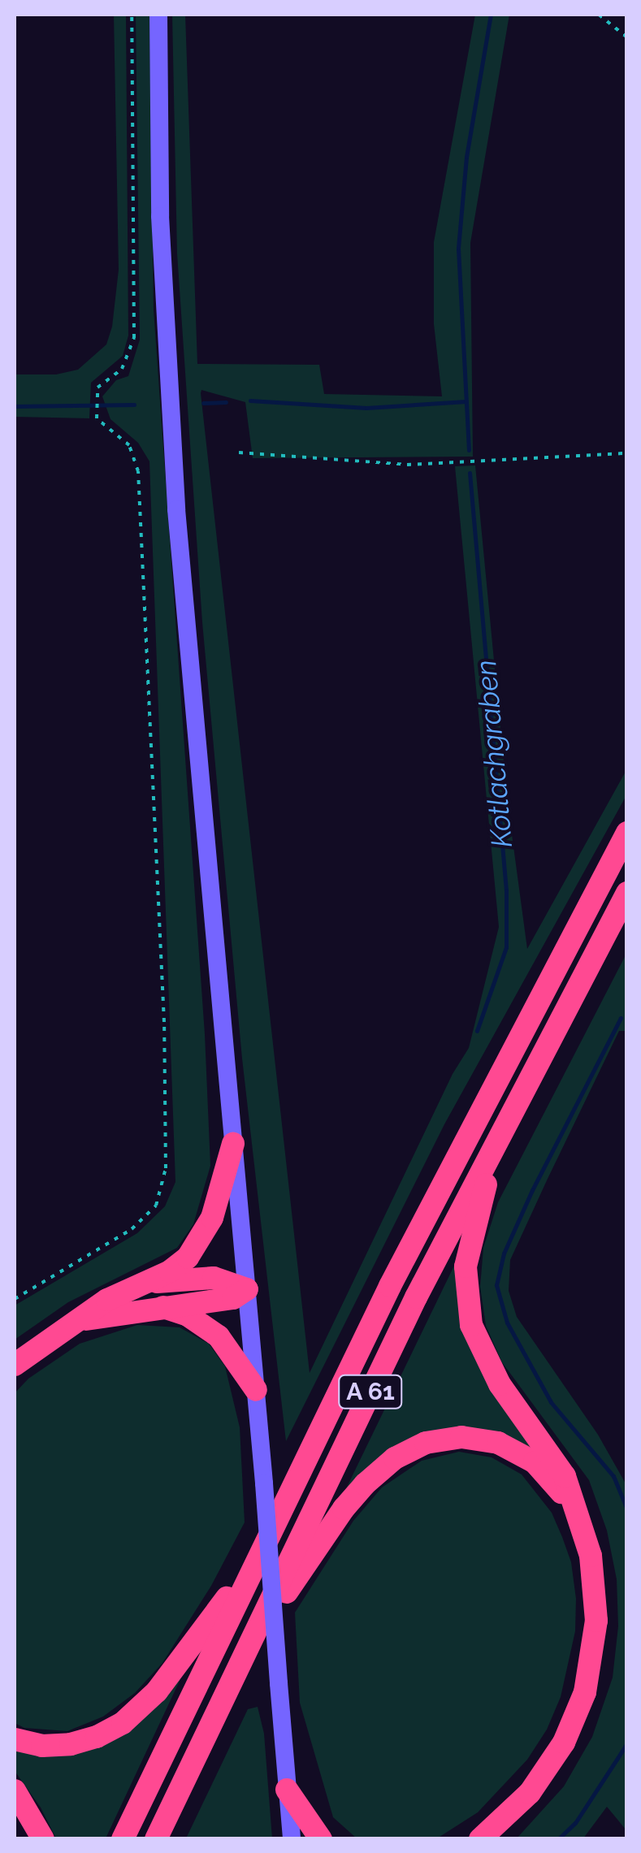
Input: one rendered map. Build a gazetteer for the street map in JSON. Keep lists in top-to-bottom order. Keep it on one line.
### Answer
{"streets":{"highway":["A 61"]},"water":["Kotlachgraben"]}
